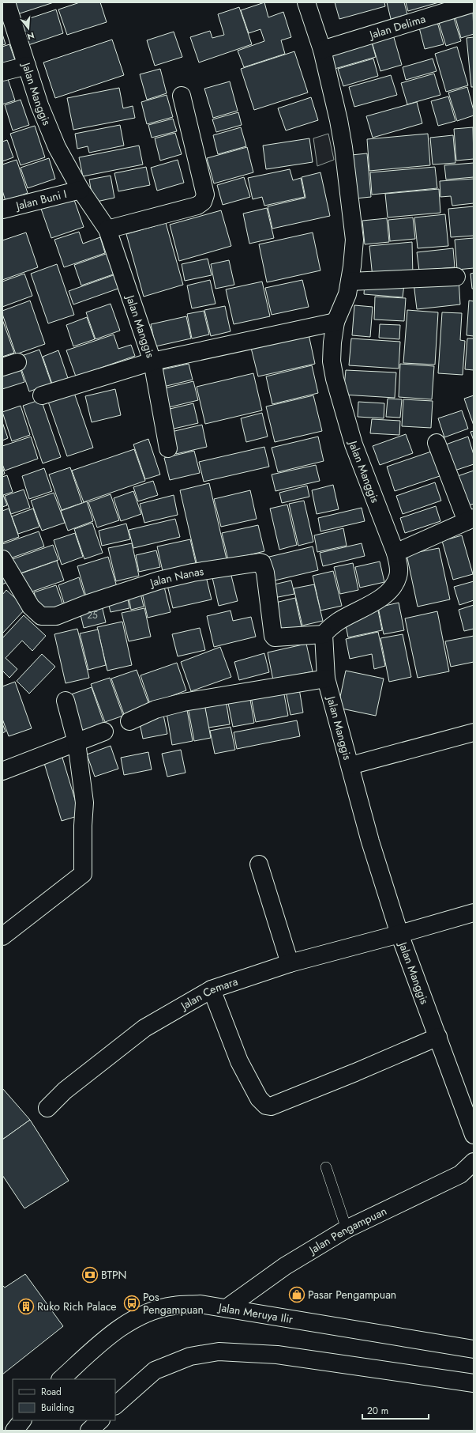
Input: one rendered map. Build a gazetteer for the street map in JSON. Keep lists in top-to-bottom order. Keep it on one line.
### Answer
{"streets":{"street":["Jalan Delima","Jalan Manggis","Jalan Buni I","Jalan Nanas","Jalan Cemara","Jalan Pengampuan","Jalan Meruya Ilir"]},"crossings":[["Jalan Manggis","Jalan Buni I"],["Jalan Manggis","Jalan Nanas"],["Jalan Manggis","Jalan Cemara"],["Jalan Pengampuan","Jalan Meruya Ilir"]],"places":{"bank":["BTPN"],"shop":["Pasar Pengampuan"],"bus stop":["Pos Pengampuan"],"building":["Ruko Rich Palace"]},"house_numbers":["25"],"legend":["Road","Building"],"scale_bar":"20 m","north":"bottom"}
